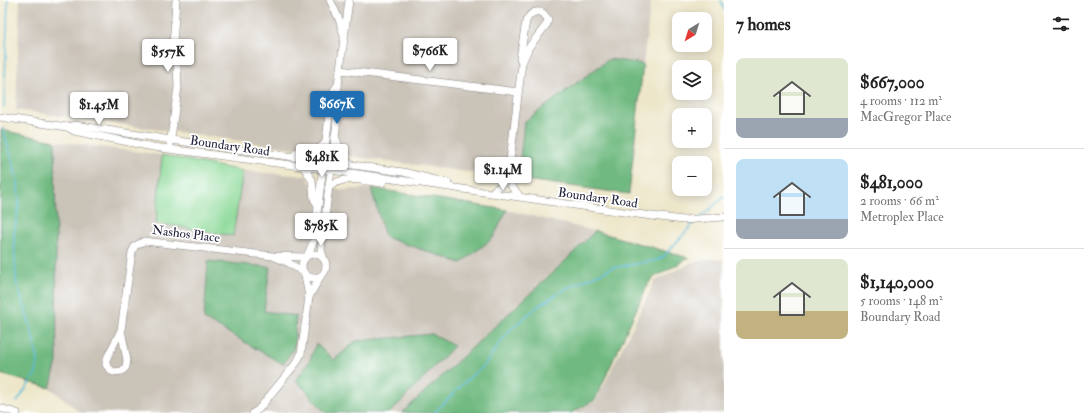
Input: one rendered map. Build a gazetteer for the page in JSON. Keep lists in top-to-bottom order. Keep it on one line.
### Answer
{"streets":{"street":["Boundary Road","Nashos Place"]},"north":"bottom left","page":{"heading":"7 homes","map_buttons":["+","−"],"price":["$766K","$557K","$667K","$1.45M","$481K","$1.14M","$785K"],"list":[{"name":"$667,000","note":"4 rooms · 112 m² · MacGregor Place"},{"name":"$481,000","note":"2 rooms · 66 m² · Metroplex Place"},{"name":"$1,140,000","note":"5 rooms · 148 m² · Boundary Road"}]}}
